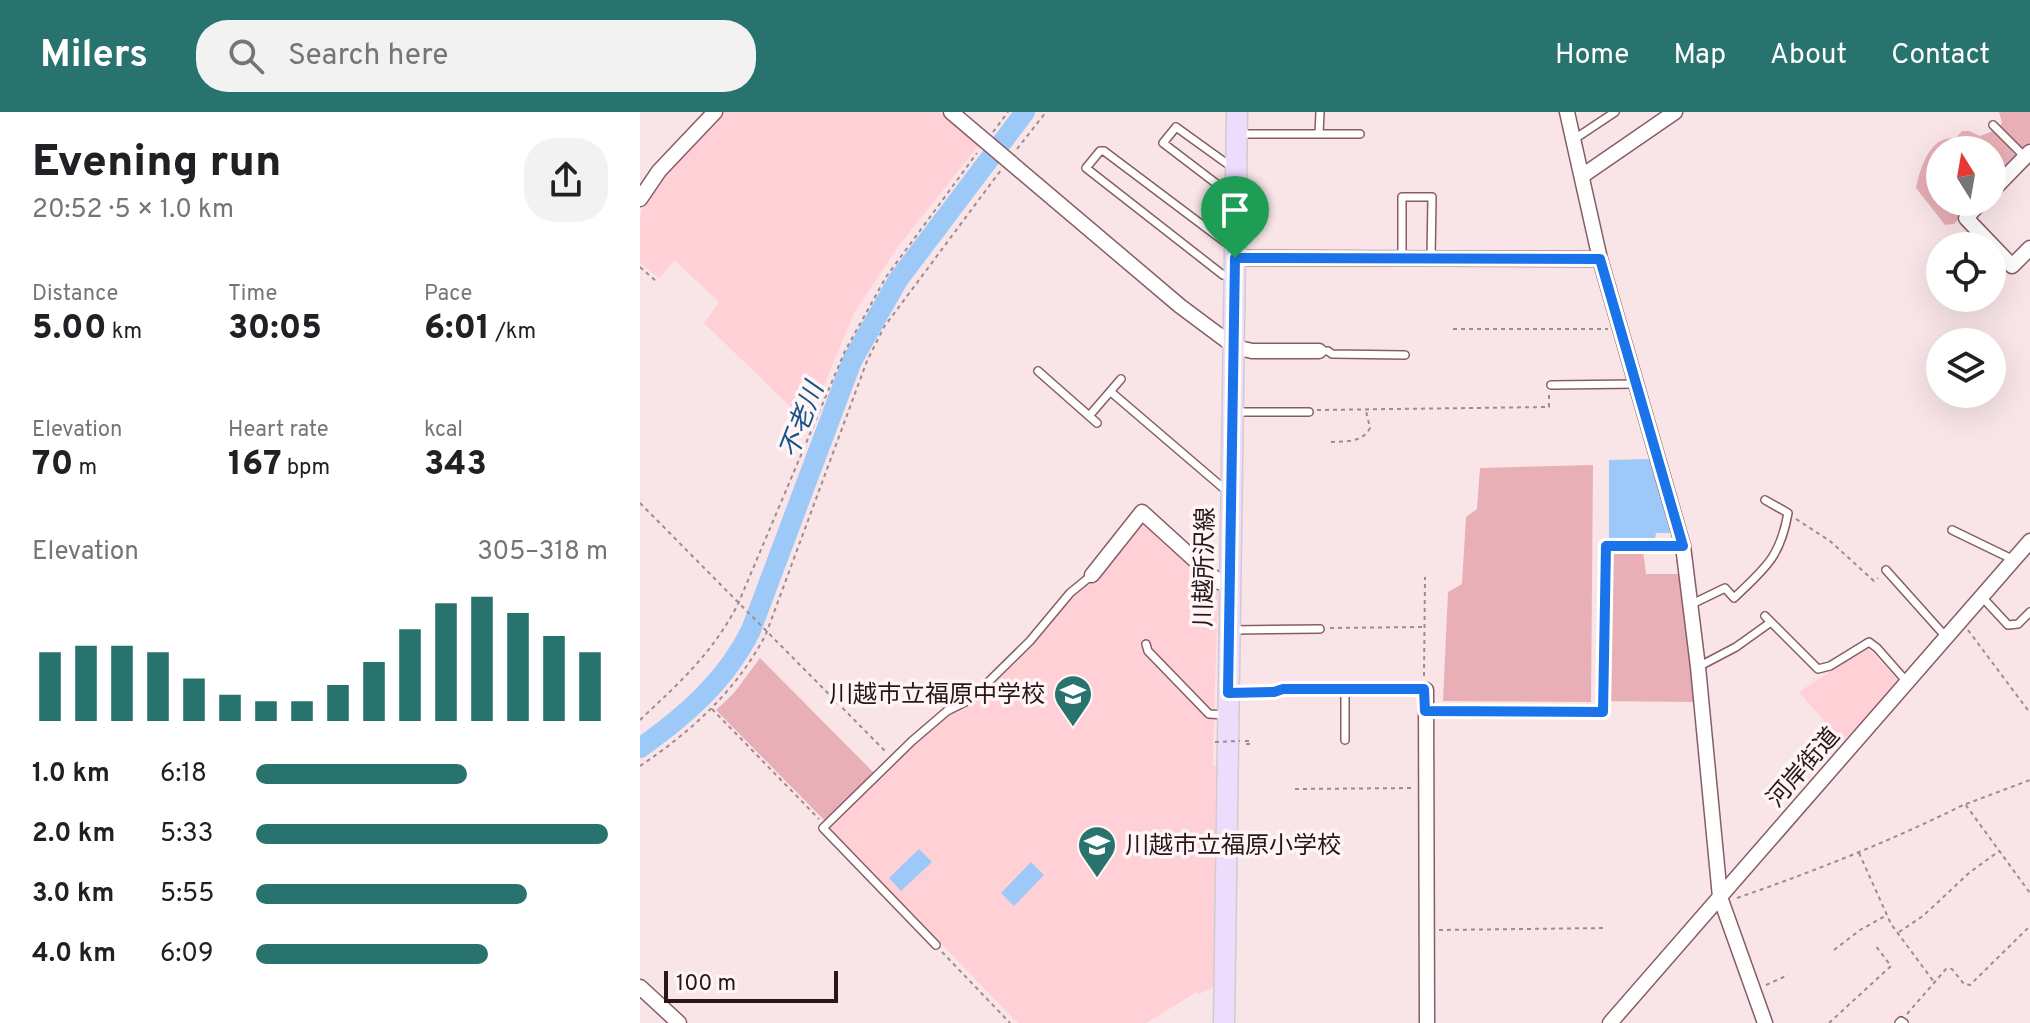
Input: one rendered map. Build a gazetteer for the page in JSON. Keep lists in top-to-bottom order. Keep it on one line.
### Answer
{"streets":{"main road":["川越所沢線"],"street":["河岸街道"]},"water":["不老川"],"places":{"school or university":["川越市立福原中学校","川越市立福原小学校"]},"scale_bar":"100 m","north":"top","page":{"header":"Milers","search":"Search here","nav":["Home","Map","About","Contact"],"heading":["Evening run","20:52 · 5 × 1.0 km"],"stats":[["Distance","5.00 km"],["Time","30:05"],["Pace","6:01 /km"],["Elevation","70 m"],["Heart rate","167 bpm"],["kcal","343"]],"chart":["Elevation","305–318 m"],"list":[{"name":"1.0 km","note":"6:18"},{"name":"2.0 km","note":"5:33"},{"name":"3.0 km","note":"5:55"},{"name":"4.0 km","note":"6:09"}],"scale":"100 m"}}
